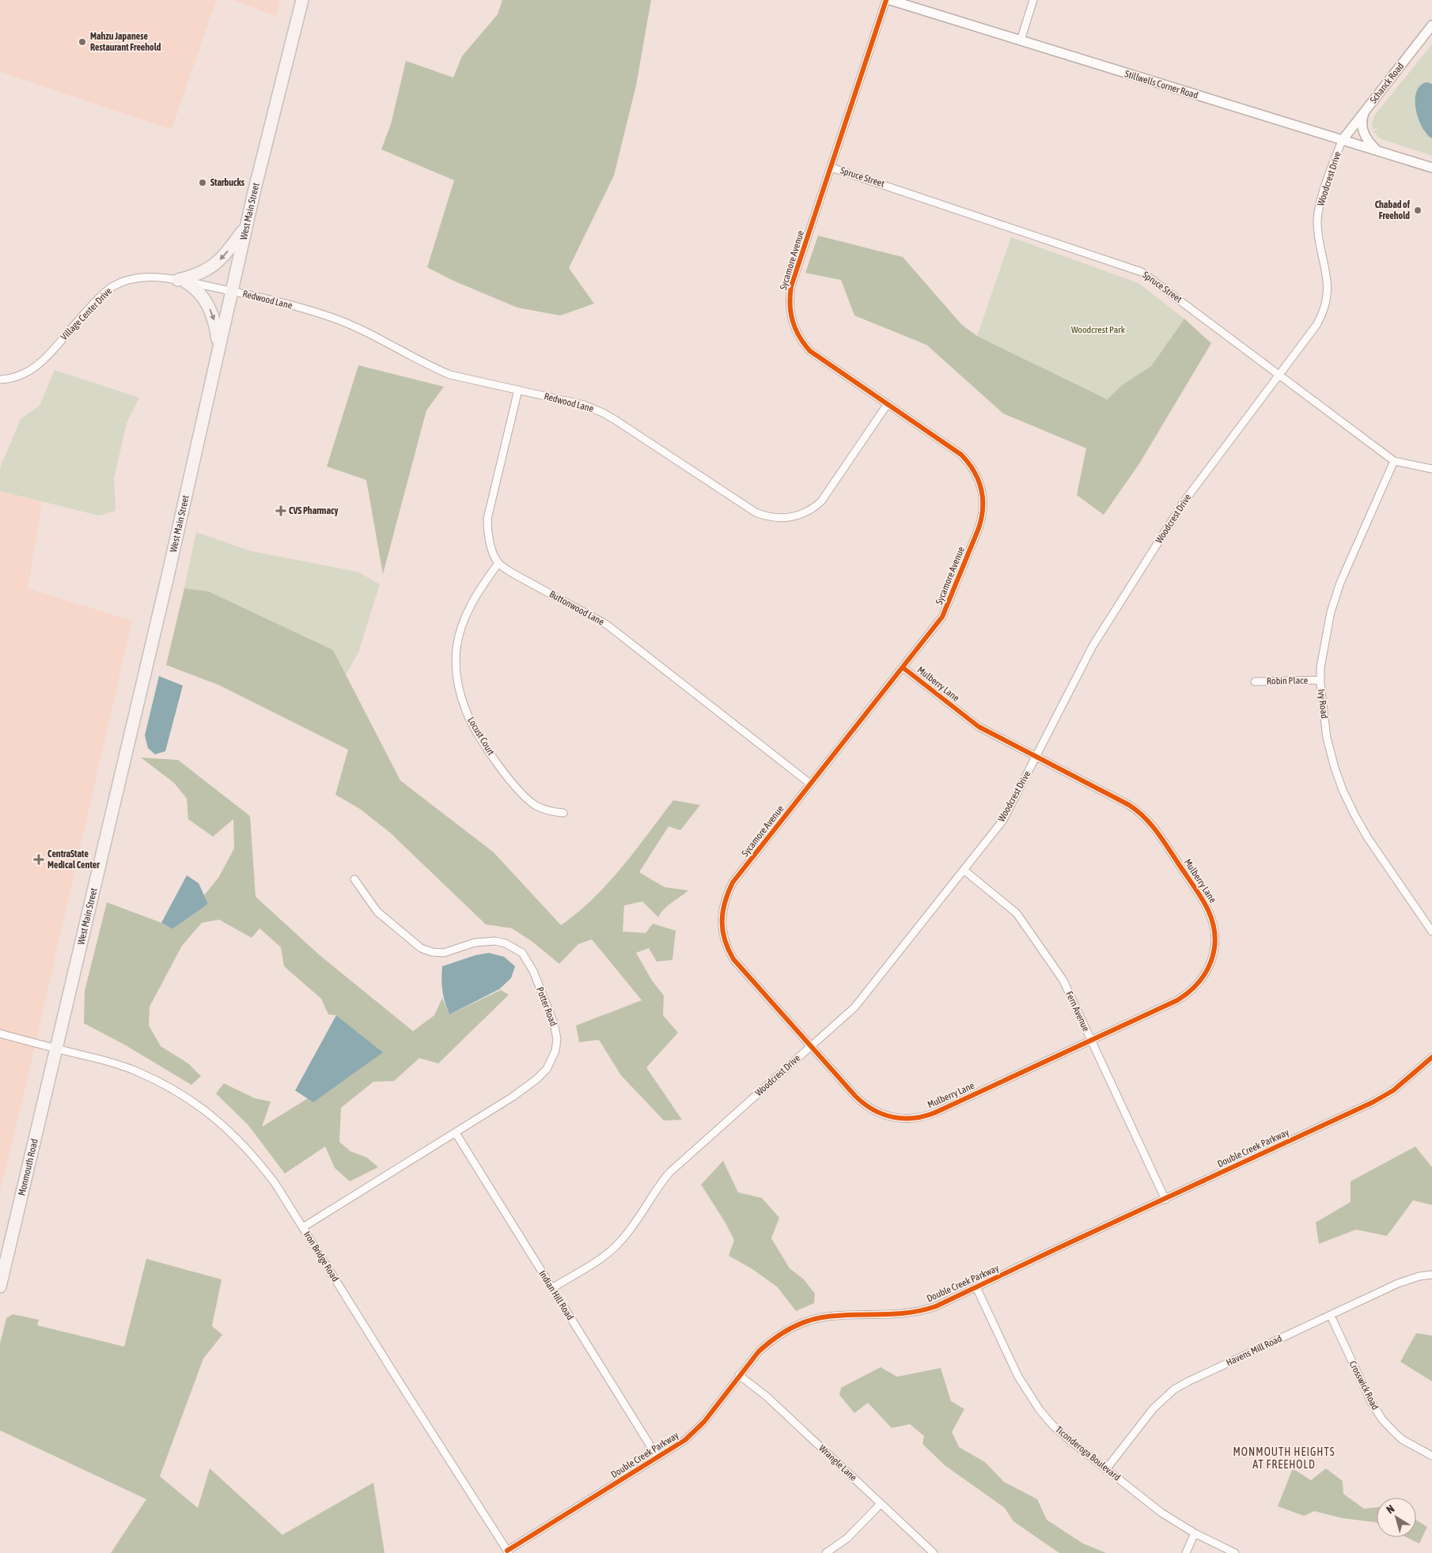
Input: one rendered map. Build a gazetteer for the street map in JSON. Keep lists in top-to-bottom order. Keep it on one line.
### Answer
{"streets":{"main road":["West Main Street","Monmouth Road"],"street":["Schanck Road","Stillwells Corner Road","Spruce Street","Woodcrest Drive","Sycamore Avenue","Redwood Lane","Village Center Drive","Buttonwood Lane","Robin Place","Mulberry Lane","Ivy Road","Locust Court","Potter Road","Fern Avenue","Double Creek Parkway","Iron Bridge Road","Indian Hill Road","Havens Mill Road","Crosswick Road","Ticonderoga Boulevard","Wrangle Lane"]},"crossings":[["Schanck Road","Stillwells Corner Road"],["Schanck Road","Woodcrest Drive"],["Stillwells Corner Road","Woodcrest Drive"],["Spruce Street","Woodcrest Drive"],["Spruce Street","Sycamore Avenue"],["Spruce Street","Ivy Road"],["Woodcrest Drive","Sycamore Avenue"],["Woodcrest Drive","Mulberry Lane"],["Woodcrest Drive","Fern Avenue"],["Woodcrest Drive","Indian Hill Road"],["West Main Street","Redwood Lane"],["West Main Street","Village Center Drive"],["West Main Street","Monmouth Road"],["West Main Street","Iron Bridge Road"],["Sycamore Avenue","Redwood Lane"],["Sycamore Avenue","Buttonwood Lane"],["Sycamore Avenue","Mulberry Lane"],["Redwood Lane","Village Center Drive"],["Buttonwood Lane","Locust Court"],["Robin Place","Ivy Road"],["Mulberry Lane","Fern Avenue"],["Potter Road","Iron Bridge Road"],["Potter Road","Indian Hill Road"],["Fern Avenue","Double Creek Parkway"],["Double Creek Parkway","Iron Bridge Road"],["Double Creek Parkway","Indian Hill Road"],["Double Creek Parkway","Ticonderoga Boulevard"],["Double Creek Parkway","Wrangle Lane"],["Monmouth Road","Iron Bridge Road"],["Havens Mill Road","Crosswick Road"],["Havens Mill Road","Ticonderoga Boulevard"]],"districts":["MONMOUTH HEIGHTS AT FREEHOLD"],"parks":["Woodcrest Park"],"places":{"other":["Mahzu Japanese Restaurant Freehold","Starbucks","Chabad of Freehold"],"health":["CVS Pharmacy","CentraState Medical Center"]},"north":"top left"}
